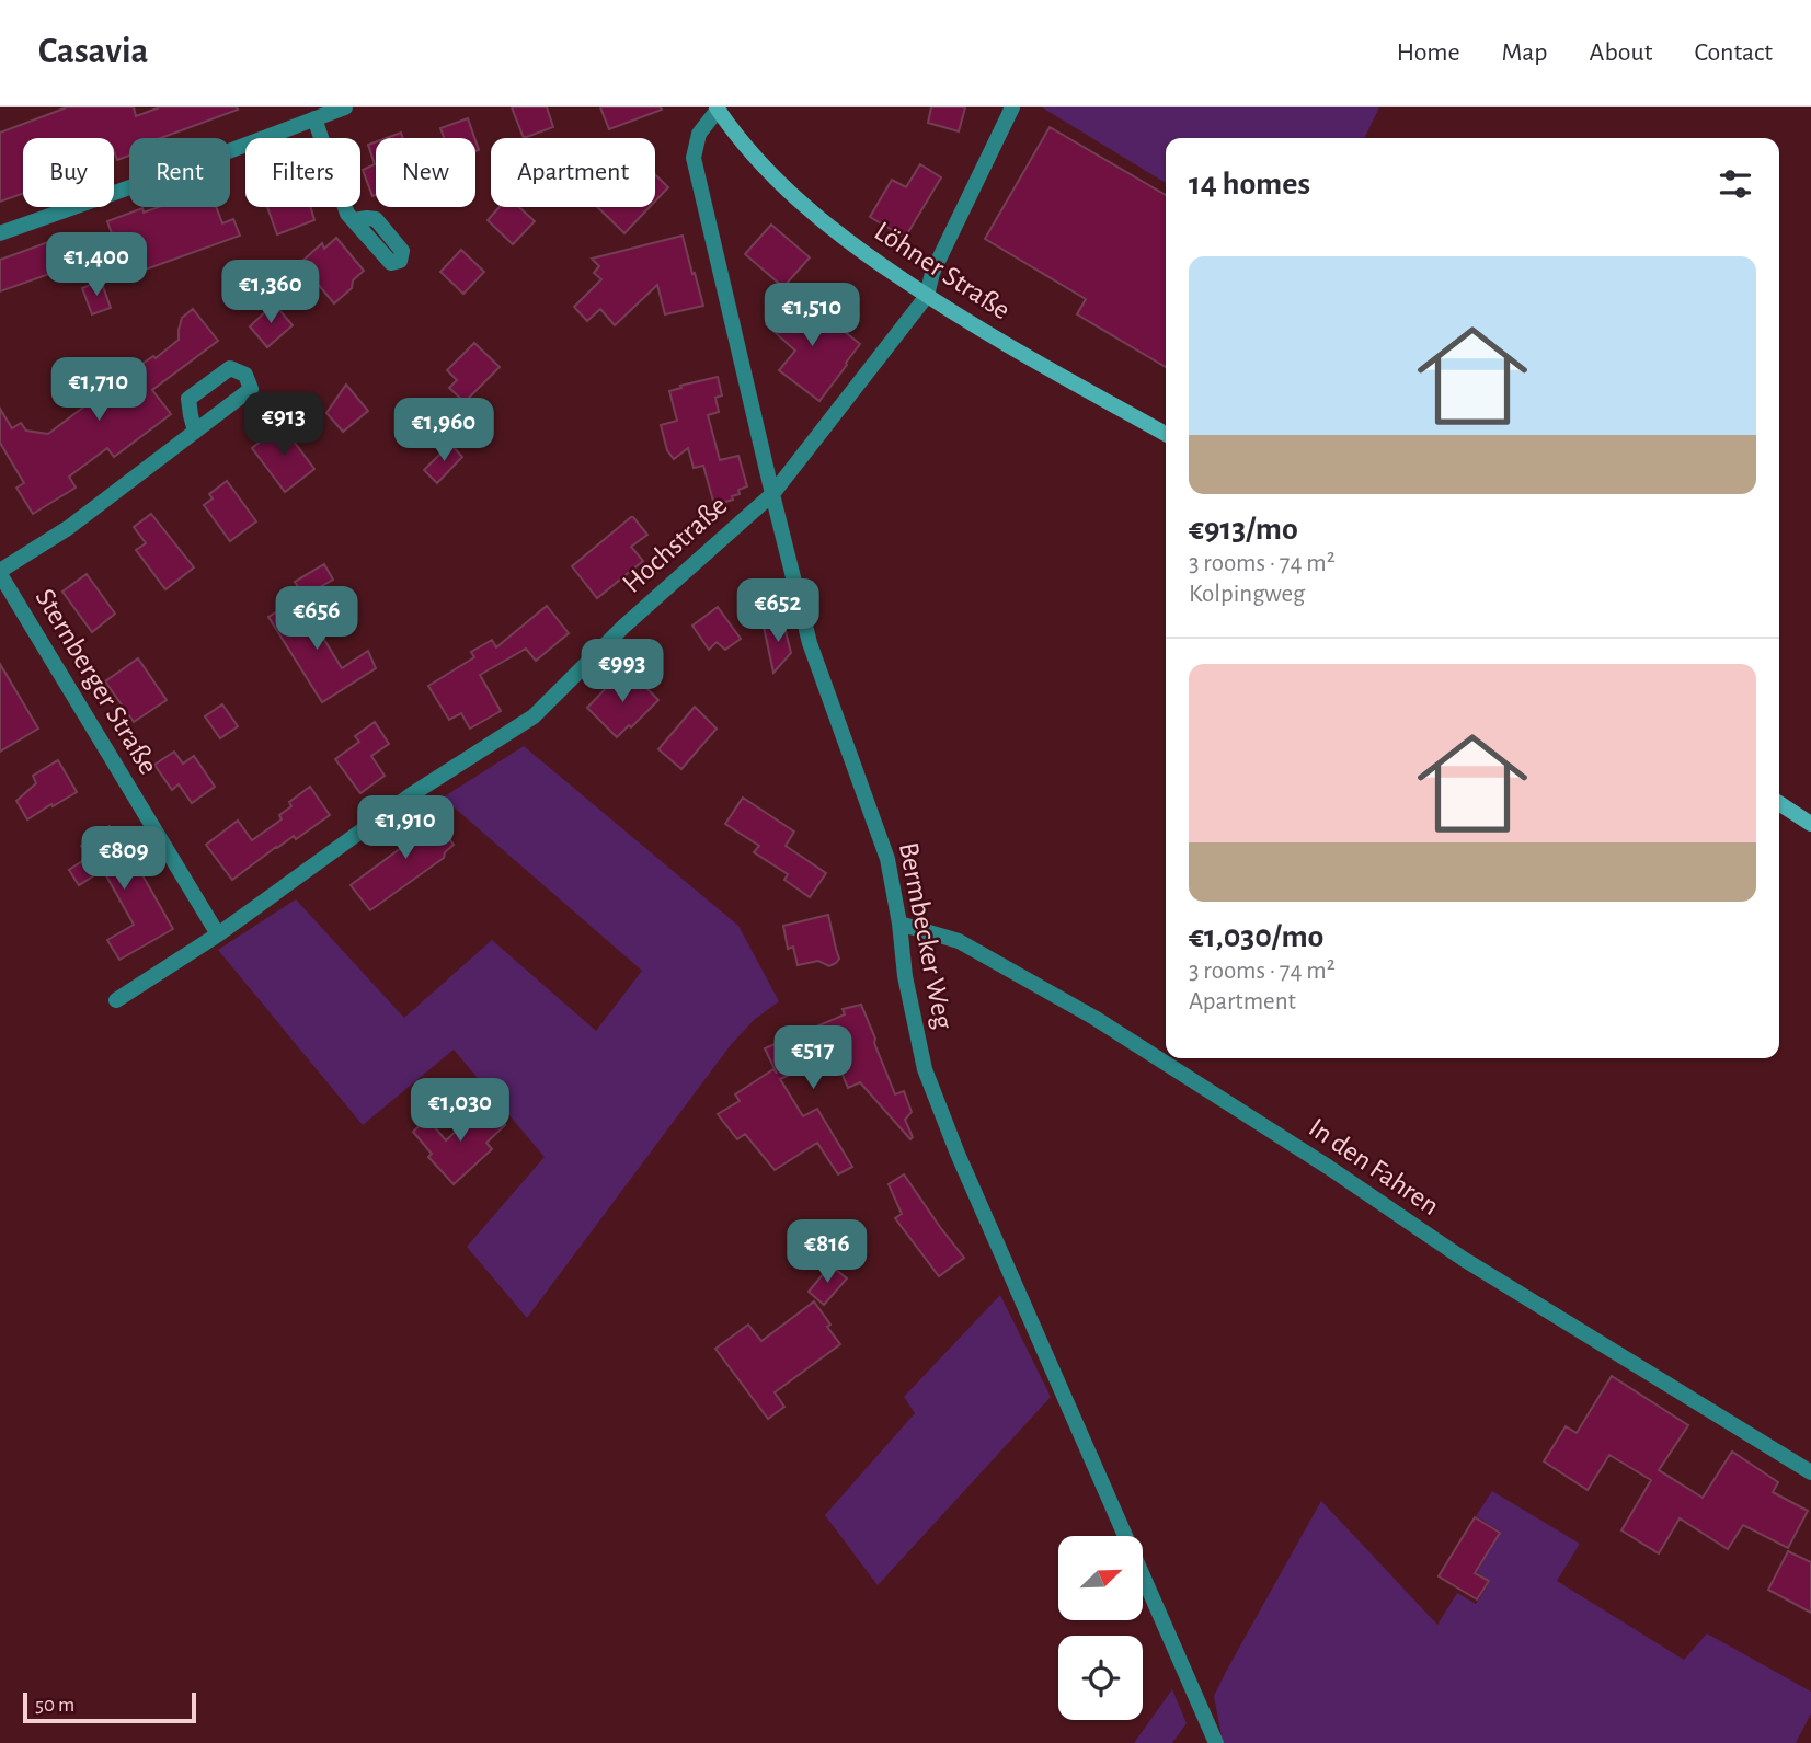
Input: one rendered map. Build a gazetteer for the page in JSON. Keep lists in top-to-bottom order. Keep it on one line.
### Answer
{"streets":{"main road":["Löhner Straße"],"street":["Hochstraße","Sternberger Straße","Bermbecker Weg","In den Fahren"]},"crossings":[["Löhner Straße","Hochstraße"],["Löhner Straße","Bermbecker Weg"],["Hochstraße","Sternberger Straße"],["Hochstraße","Bermbecker Weg"],["Bermbecker Weg","In den Fahren"]],"scale_bar":"50 m","north":"top right","page":{"header":"Casavia","nav":["Home","Map","About","Contact"],"chip":["Buy","Rent","Filters","New","Apartment"],"heading":"14 homes","list":[{"name":"€913/mo","note":"3 rooms · 74 m² · Kolpingweg"},{"name":"€1,030/mo","note":"3 rooms · 74 m² · Apartment"}],"price":["€1,400","€1,360","€1,510","€1,710","€913","€1,960","€652","€656","€993","€1,910","€809","€517","€1,030","€816"],"scale":"50 m"}}
